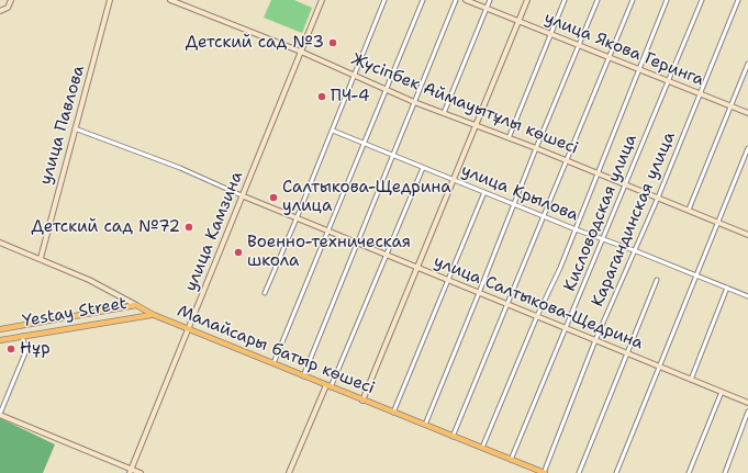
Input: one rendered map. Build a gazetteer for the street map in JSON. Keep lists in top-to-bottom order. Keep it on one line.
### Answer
{"streets":{"main road":["Yestay Street","Малайсары батыр көшесі"],"street":["улица Якова Геринга","Жүсіпбек Аймауытұлы көшесі","улица Павлова","улица Крылова","Кисловодская улица","Карагандинская улица","улица Камзина","улица Салтыкова-Щедрина"]},"crossings":[["улица Якова Геринга","Кисловодская улица"],["улица Якова Геринга","Карагандинская улица"],["Жүсіпбек Аймауытұлы көшесі","Кисловодская улица"],["Жүсіпбек Аймауытұлы көшесі","Карагандинская улица"],["Жүсіпбек Аймауытұлы көшесі","улица Камзина"],["улица Павлова","улица Салтыкова-Щедрина"],["улица Павлова","Малайсары батыр көшесі"],["улица Крылова","Кисловодская улица"],["улица Крылова","Карагандинская улица"],["Кисловодская улица","улица Салтыкова-Щедрина"],["Кисловодская улица","Малайсары батыр көшесі"],["Карагандинская улица","улица Салтыкова-Щедрина"],["Карагандинская улица","Малайсары батыр көшесі"],["улица Камзина","улица Салтыкова-Щедрина"],["улица Камзина","Малайсары батыр көшесі"],["Yestay Street","Малайсары батыр көшесі"]],"places":["Детский сад №3","ПЧ-4","Салтыкова-Щедрина улица","Детский сад №72","Военно-техническая школа","Нұр"]}
